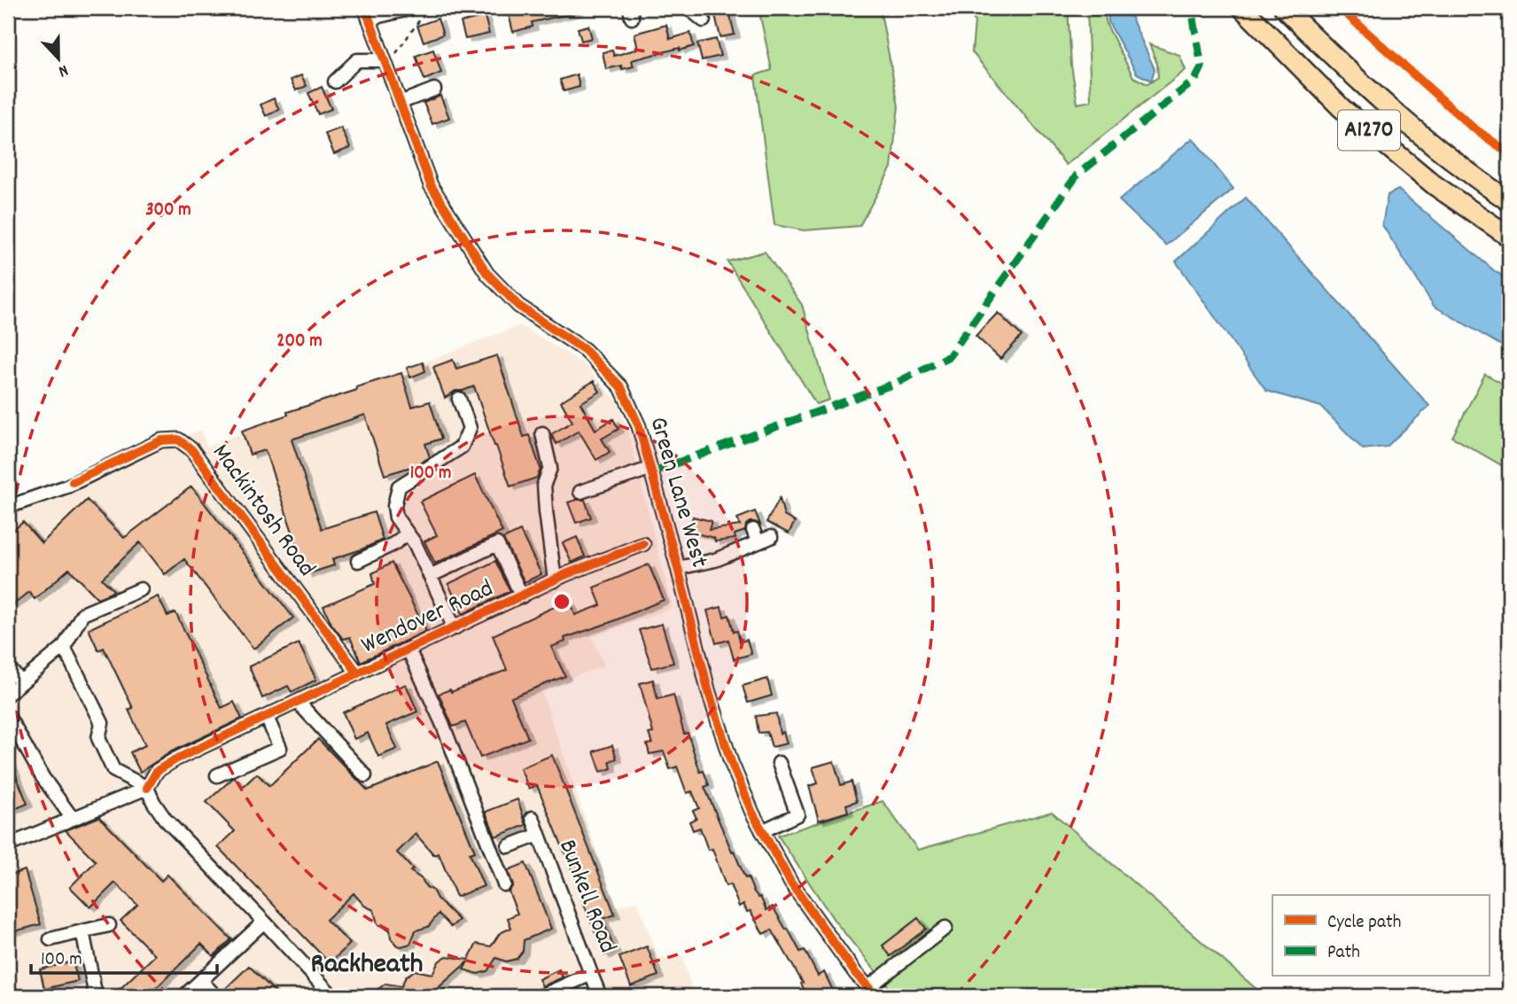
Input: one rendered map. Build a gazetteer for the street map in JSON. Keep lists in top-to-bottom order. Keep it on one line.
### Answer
{"streets":{"highway":["A1270"],"street":["Green Lane West","Mackintosh Road","Wendover Road","Bunkell Road"]},"crossings":[["Mackintosh Road","Wendover Road"]],"districts":["Rackheath"],"legend":["Cycle path","Path"],"scale_bar":"100 m","north":"bottom","rings":["300 m","200 m","100 m"]}
